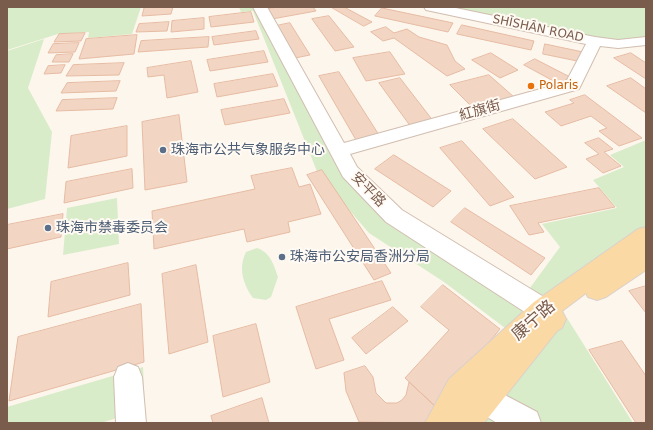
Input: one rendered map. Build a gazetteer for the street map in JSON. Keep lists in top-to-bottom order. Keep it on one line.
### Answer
{"streets":{"main road":["康宁路"],"street":["SHĪSHĀN ROAD","紅旗街","安平路"]},"crossings":[["SHĪSHĀN ROAD","紅旗街"],["紅旗街","安平路"],["安平路","康宁路"]],"places":["Polaris","珠海市公共气象服务中心","珠海市禁毒委员会","珠海市公安局香洲分局"]}
